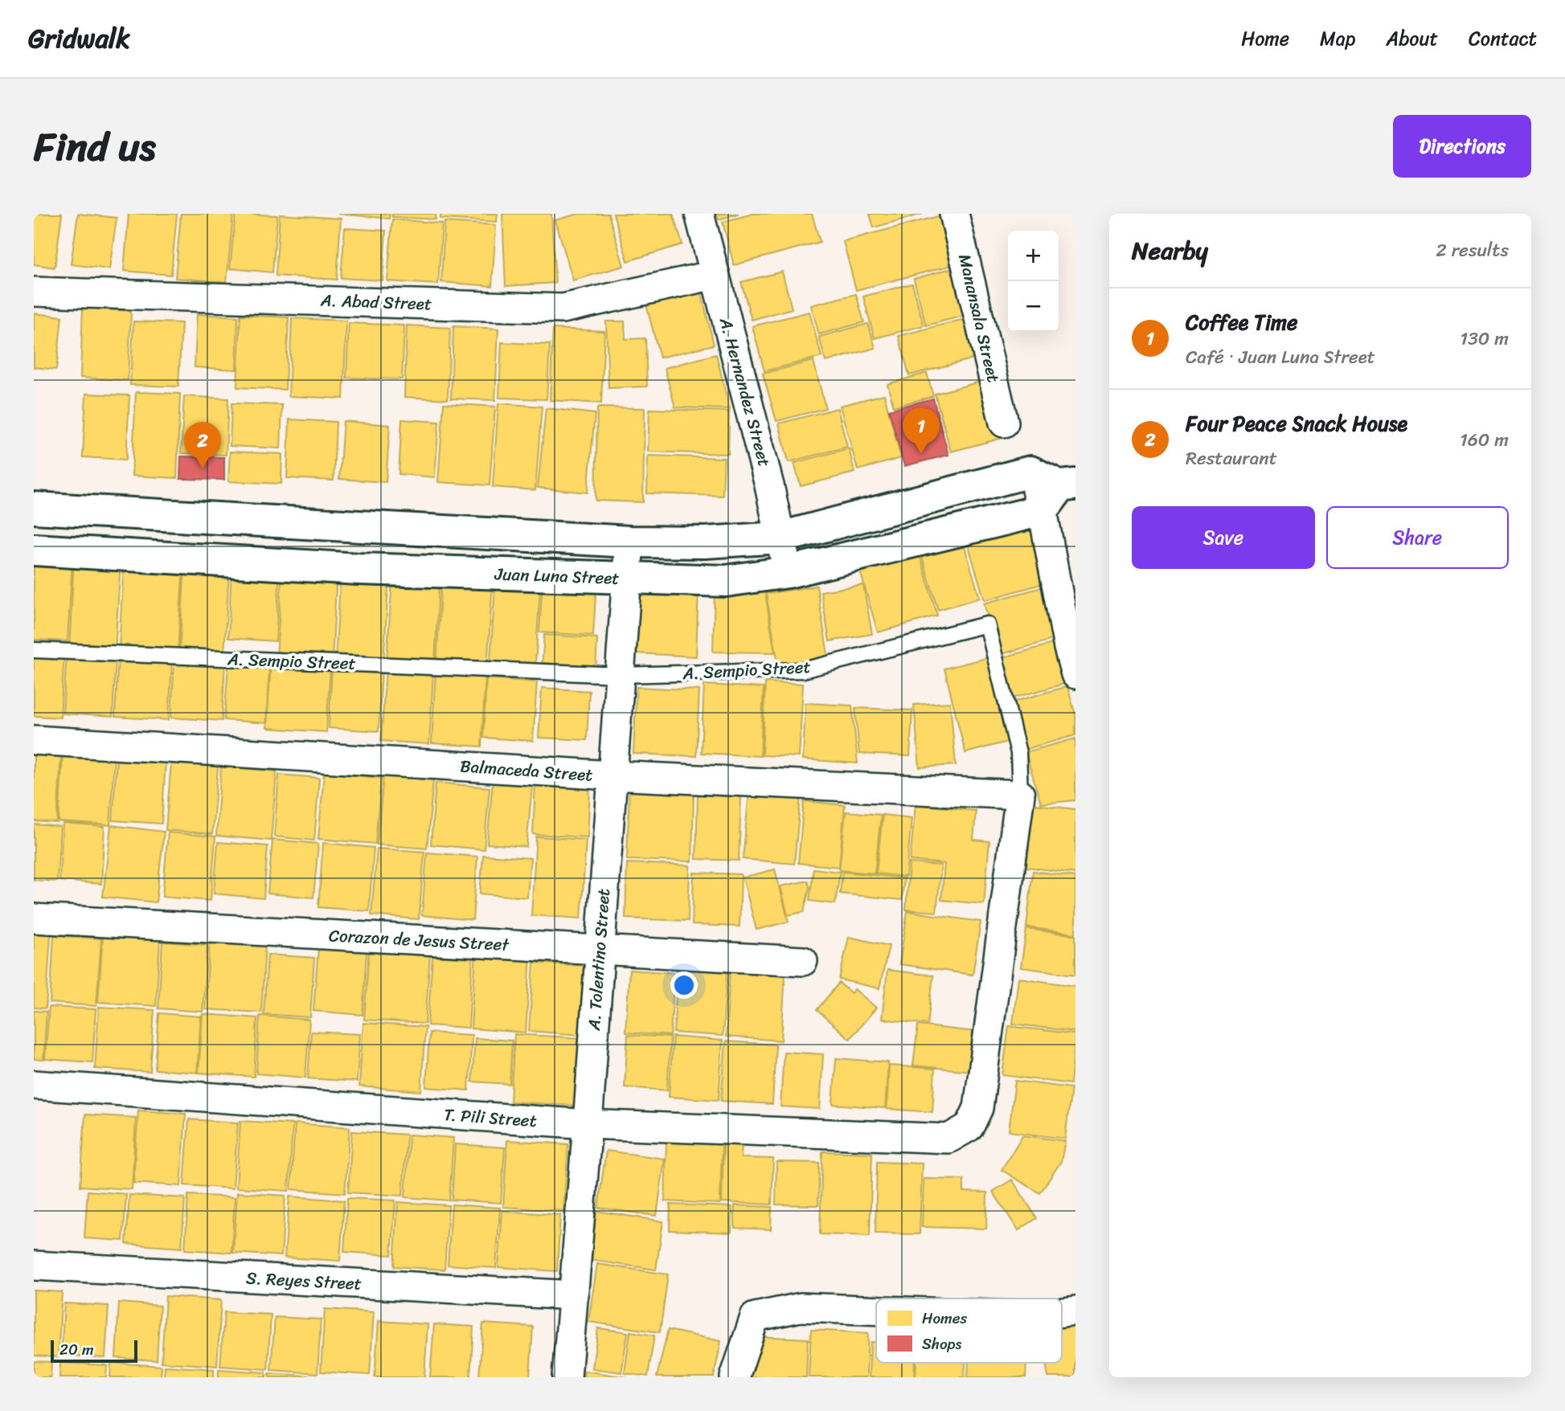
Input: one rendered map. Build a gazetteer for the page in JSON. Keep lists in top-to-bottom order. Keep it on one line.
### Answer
{"streets":{"street":["A. Abad Street","Manansala Street","A. Hernandez Street","Juan Luna Street","A. Sempio Street","Balmaceda Street","Corazon de Jesus Street","A. Tolentino Street","T. Pili Street","S. Reyes Street"]},"crossings":[["A. Abad Street","A. Hernandez Street"],["A. Hernandez Street","Juan Luna Street"],["Juan Luna Street","A. Tolentino Street"],["A. Sempio Street","Balmaceda Street"],["A. Sempio Street","A. Tolentino Street"],["A. Sempio Street","T. Pili Street"],["Balmaceda Street","A. Tolentino Street"],["Corazon de Jesus Street","A. Tolentino Street"],["A. Tolentino Street","T. Pili Street"],["A. Tolentino Street","S. Reyes Street"]],"legend":["Homes","Shops"],"scale_bar":"20 m","page":{"header":"Gridwalk","nav":["Home","Map","About","Contact"],"title":"Find us","buttons":["Directions",["Save","Share"]],"heading":["Nearby","2 results"],"map_buttons":["+","−"],"list":[{"mark":"1","name":"Coffee Time","note":"Café · Juan Luna Street","value":"130 m"},{"mark":"2","name":"Four Peace Snack House","note":"Restaurant","value":"160 m"}],"pins":["1","2"],"scale":"20 m"}}
